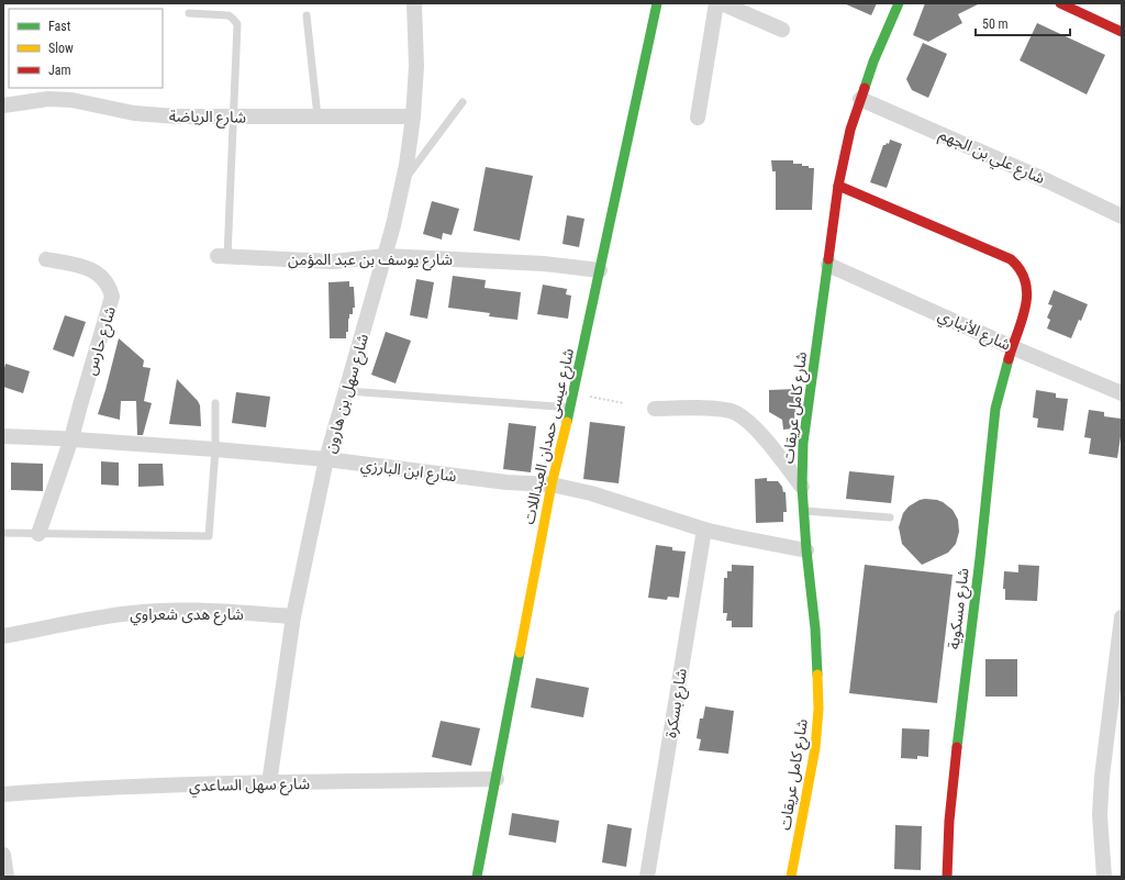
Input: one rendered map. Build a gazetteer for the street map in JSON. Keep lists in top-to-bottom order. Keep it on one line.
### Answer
{"streets":{"street":["شارع الرياضة","شارع علي بن الجهم","شارع يوسف بن عبد المؤمن","شارع الأنباري","شارع حارس","شارع سهل بن هارون","شارع كامل عريقات","شارع عيسى حمدان العبداللات","شارع ابن البارزي","شارع مسكوية","شارع هدى شعراوي","شارع بسكرة","شارع سهل الساعدي"]},"crossings":[["شارع الرياضة","شارع سهل بن هارون"],["شارع علي بن الجهم","شارع كامل عريقات"],["شارع يوسف بن عبد المؤمن","شارع سهل بن هارون"],["شارع يوسف بن عبد المؤمن","شارع عيسى حمدان العبداللات"],["شارع الأنباري","شارع كامل عريقات"],["شارع الأنباري","شارع مسكوية"],["شارع حارس","شارع ابن البارزي"],["شارع سهل بن هارون","شارع ابن البارزي"],["شارع سهل بن هارون","شارع هدى شعراوي"],["شارع سهل بن هارون","شارع سهل الساعدي"],["شارع كامل عريقات","شارع ابن البارزي"],["شارع كامل عريقات","شارع مسكوية"],["شارع عيسى حمدان العبداللات","شارع ابن البارزي"],["شارع عيسى حمدان العبداللات","شارع سهل الساعدي"],["شارع ابن البارزي","شارع بسكرة"]],"legend":["Fast","Slow","Jam"],"scale_bar":"50 m"}
